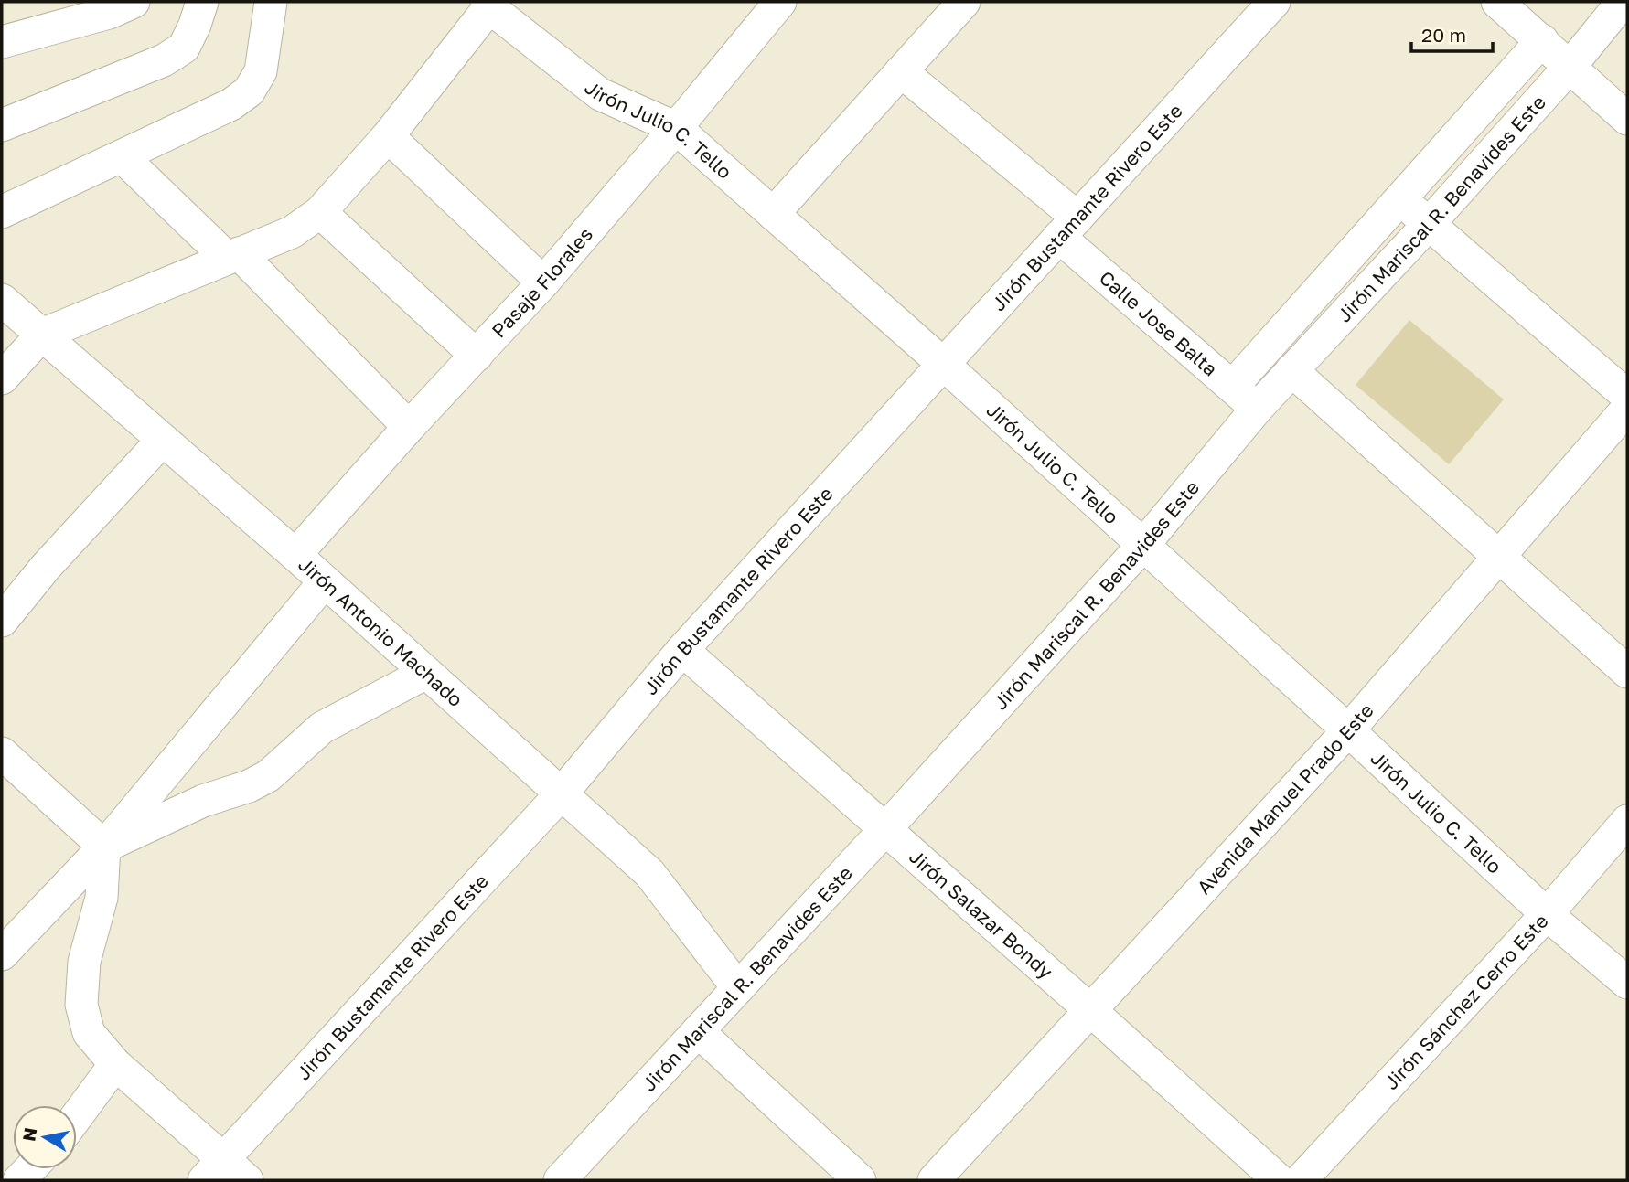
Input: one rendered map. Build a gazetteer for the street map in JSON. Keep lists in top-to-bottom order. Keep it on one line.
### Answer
{"streets":{"street":["Jirón Julio C. Tello","Jirón Bustamante Rivero Este","Jirón Mariscal R. Benavides Este","Pasaje Florales","Calle Jose Balta","Jirón Antonio Machado","Avenida Manuel Prado Este","Jirón Salazar Bondy","Jirón Sánchez Cerro Este"]},"crossings":[["Jirón Julio C. Tello","Jirón Bustamante Rivero Este"],["Jirón Julio C. Tello","Jirón Mariscal R. Benavides Este"],["Jirón Julio C. Tello","Pasaje Florales"],["Jirón Julio C. Tello","Avenida Manuel Prado Este"],["Jirón Julio C. Tello","Jirón Sánchez Cerro Este"],["Jirón Bustamante Rivero Este","Calle Jose Balta"],["Jirón Bustamante Rivero Este","Jirón Antonio Machado"],["Jirón Bustamante Rivero Este","Jirón Salazar Bondy"],["Jirón Mariscal R. Benavides Este","Calle Jose Balta"],["Jirón Mariscal R. Benavides Este","Jirón Antonio Machado"],["Jirón Mariscal R. Benavides Este","Jirón Salazar Bondy"],["Pasaje Florales","Jirón Antonio Machado"],["Avenida Manuel Prado Este","Jirón Salazar Bondy"]],"scale_bar":"20 m","north":"left"}
